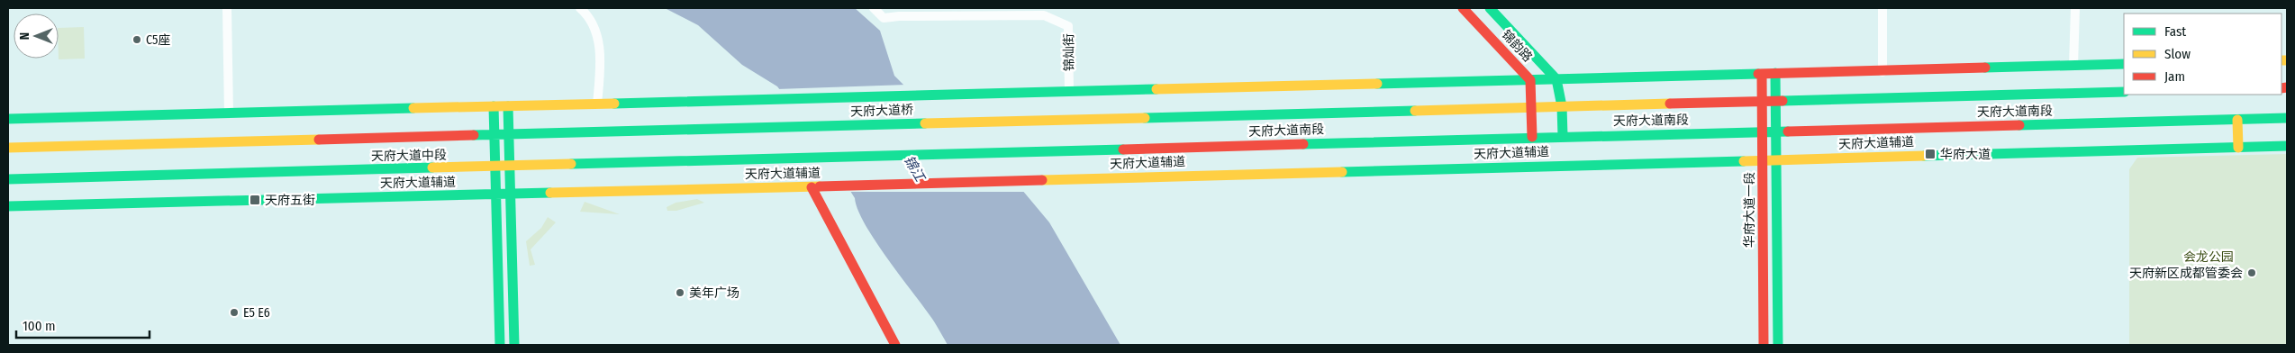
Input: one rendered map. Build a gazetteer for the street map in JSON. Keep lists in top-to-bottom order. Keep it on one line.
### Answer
{"streets":{"street":["锦韵路","锦灿街","天府大道桥","天府大道南段","天府大道辅道","天府大道中段","华府大道一段"]},"crossings":[["锦韵路","天府大道南段"],["天府大道桥","天府大道南段"],["天府大道桥","天府大道中段"],["天府大道南段","天府大道中段"],["天府大道南段","华府大道一段"],["天府大道辅道","华府大道一段"]],"water":["锦江"],"parks":["会龙公园"],"places":{"other":["C5座","天府新区成都管委会","美年广场","E5 E6"],"transit":["华府大道","天府五街"]},"legend":["Fast","Slow","Jam"],"scale_bar":"100 m","north":"left"}
